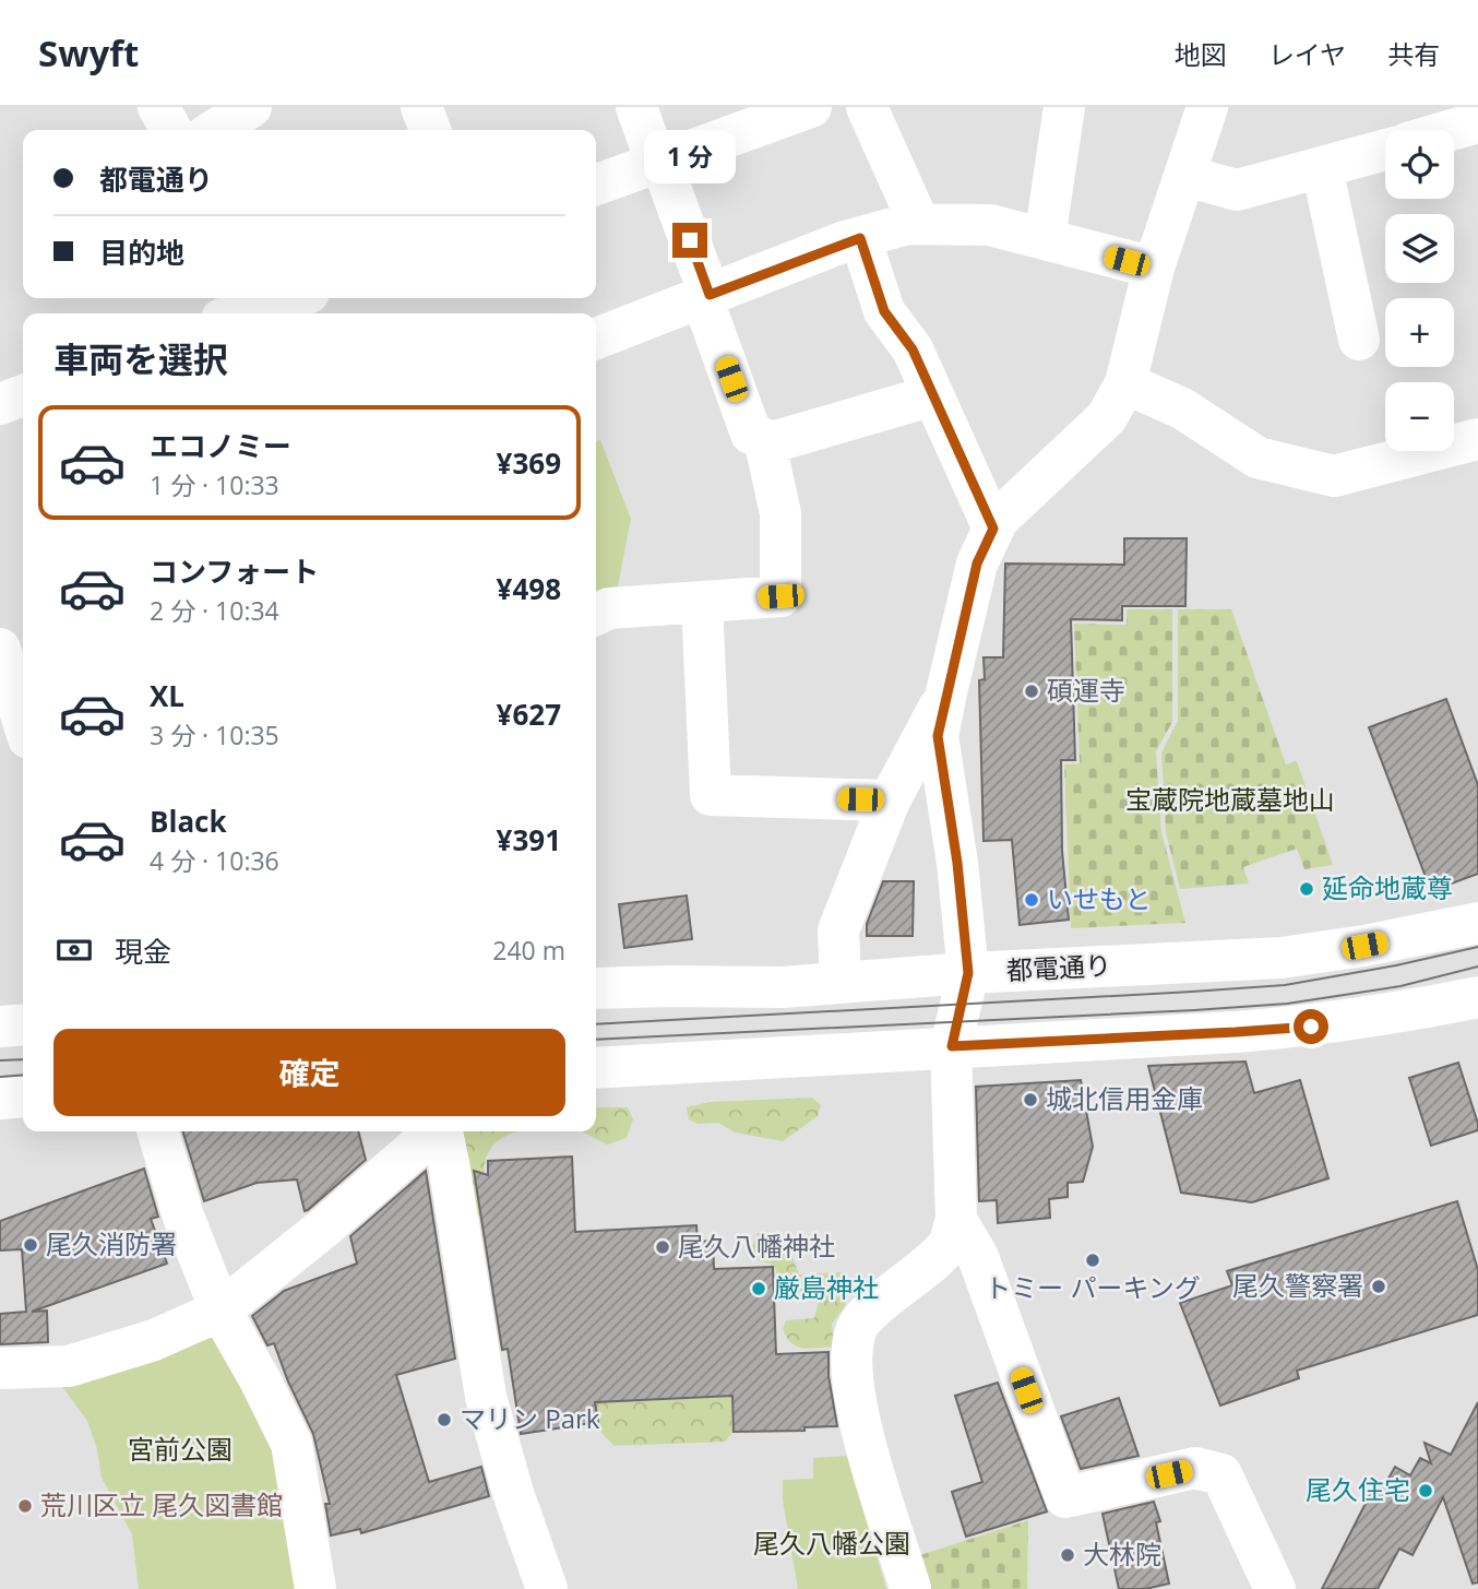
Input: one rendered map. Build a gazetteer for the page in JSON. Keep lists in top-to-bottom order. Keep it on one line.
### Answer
{"streets":{"street":["都電通り"]},"parks":["宝蔵院地蔵墓地山","宮前公園","尾久八幡公園"],"places":["碩運寺","延命地蔵尊","いせもと","城北信用金庫","尾久消防署","尾久八幡神社","トミー パーキング","尾久警察署","厳島神社","マリン Park","尾久住宅","荒川区立 尾久図書館","大林院"],"page":{"header":"Swyft","nav":["地図","レイヤ","共有"],"map_buttons":["+","−"],"bubble":"1 分","banner":["都電通り","目的地"],"heading":"車両を選択","list":[{"name":"エコノミー","note":"1 分 · 10:33","value":"¥369"},{"name":"コンフォート","note":"2 分 · 10:34","value":"¥498"},{"name":"XL","note":"3 分 · 10:35","value":"¥627"},{"name":"Black","note":"4 分 · 10:36","value":"¥391"}],"pay":["現金","240 m"],"buttons":"確定"}}
